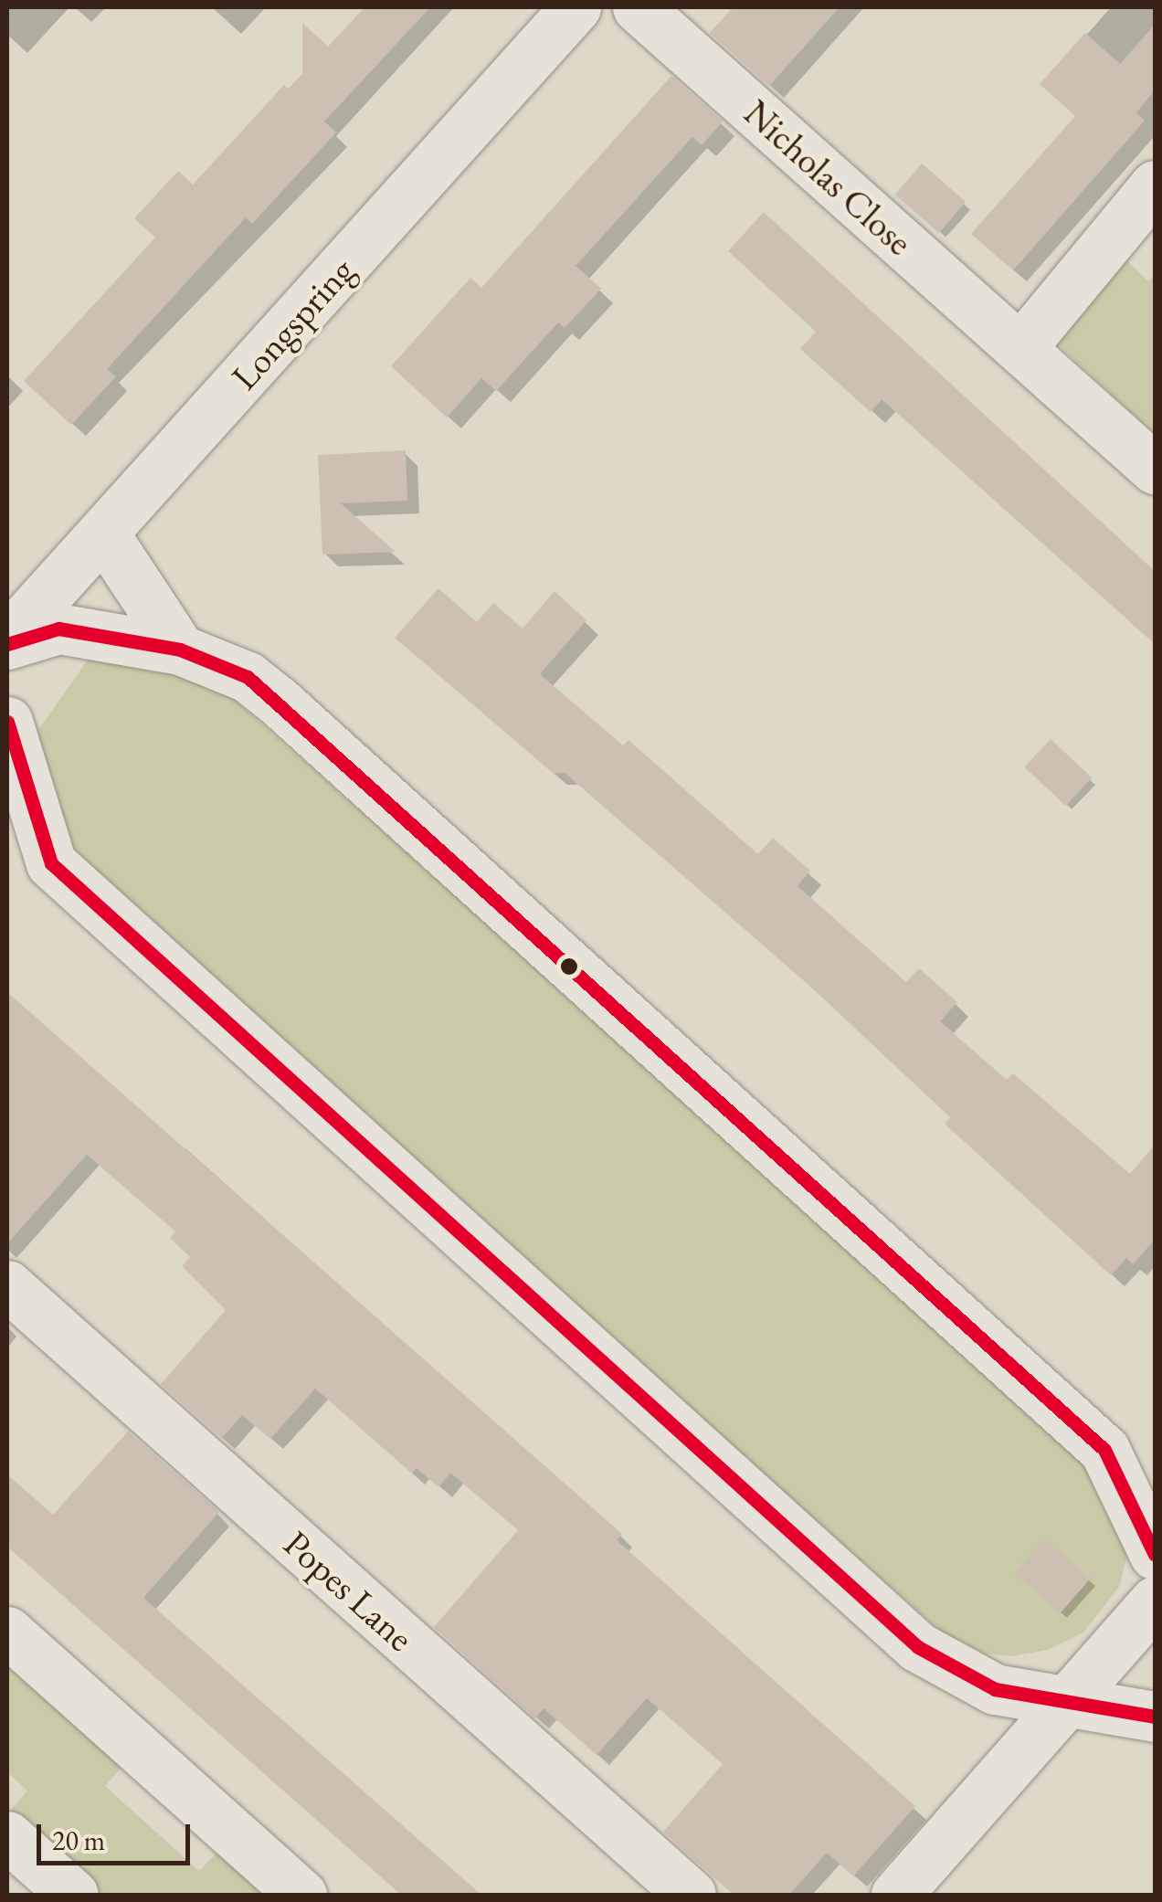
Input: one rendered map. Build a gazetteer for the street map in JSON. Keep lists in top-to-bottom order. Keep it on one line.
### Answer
{"streets":{"street":["Nicholas Close","Longspring","Popes Lane"]},"scale_bar":"20 m"}
